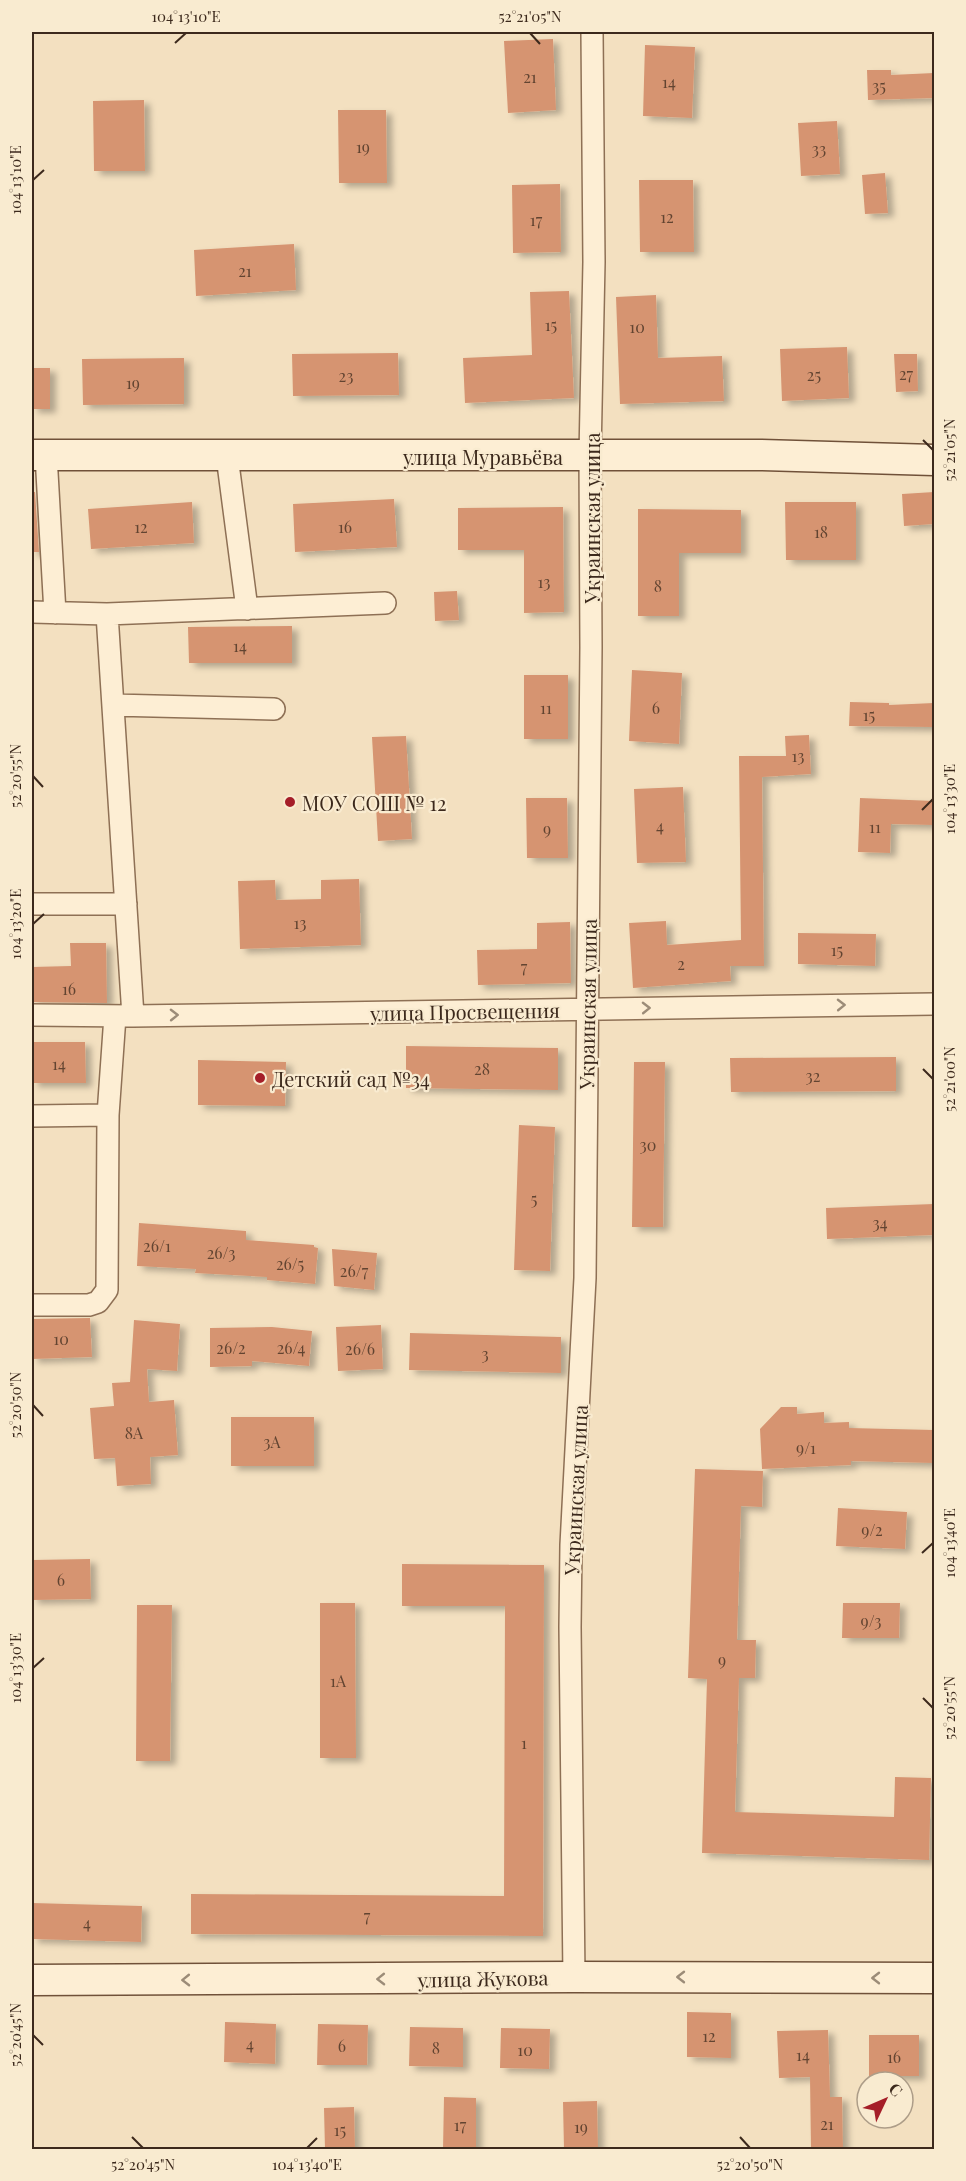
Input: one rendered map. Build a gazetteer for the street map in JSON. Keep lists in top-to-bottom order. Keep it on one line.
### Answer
{"streets":{"street":["улица Муравьёва","Украинская улица","улица Просвещения","улица Жукова"]},"crossings":[["улица Муравьёва","Украинская улица"],["Украинская улица","улица Просвещения"],["Украинская улица","улица Жукова"]],"one_way":["улица Просвещения","улица Жукова"],"places":["МОУ СОШ № 12","Детский сад №34"],"house_numbers":["21","14","35","19","33","12","17","21","15","10","27","25","23","19","12","16","18","13","8","14","11","6","15","13","4","11","9","13","15","2","7","16","14","28","32","30","5","34","26/1","26/3","26/5","26/7","10","26/2","26/4","26/6","3","8А","3А","9/1","9/2","6","9/3","9","1А","1","7","4","12","4","6","8","10","14","16","21","17","19","15"],"north":"top right","coordinates":["104°13'10\"E","52°21'05\"N","52°20'55\"N","104°13'30\"E","104°13'20\"E","52°21'00\"N","52°20'50\"N","104°13'40\"E","52°20'45\"N"]}
